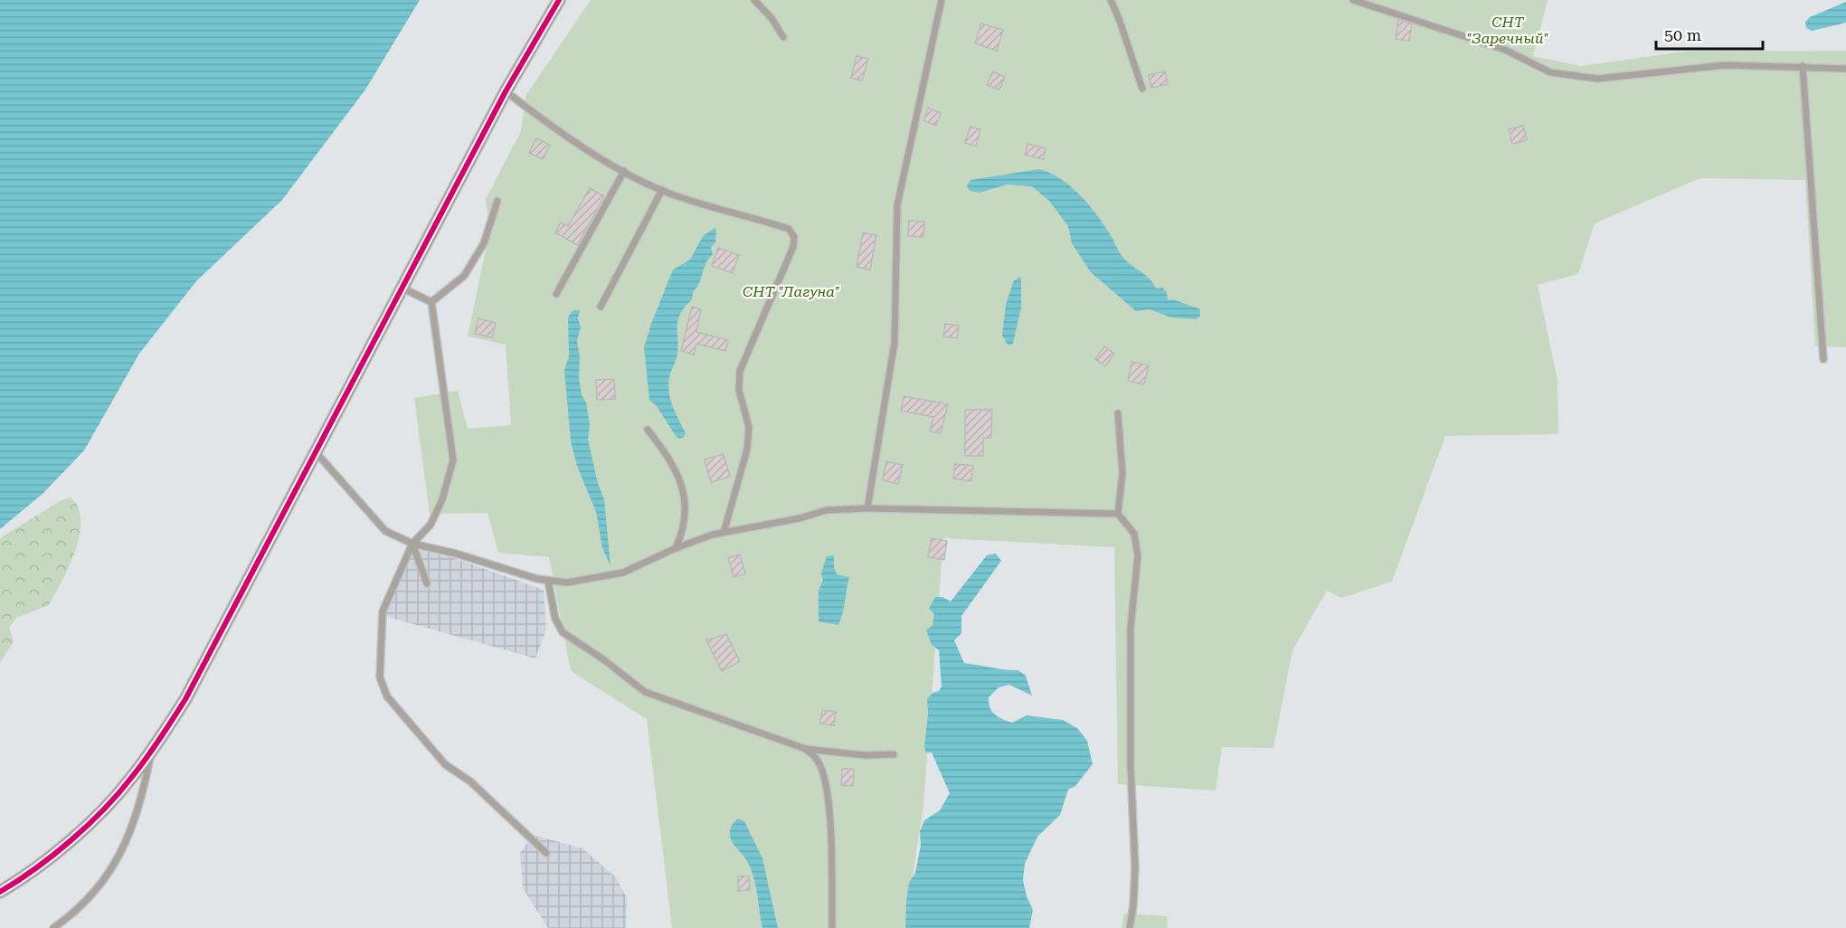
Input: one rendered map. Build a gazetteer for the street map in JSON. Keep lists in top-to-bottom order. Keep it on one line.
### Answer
{"parks":["СНТ \"Заречный\"","СНТ \"Лагуна\""],"scale_bar":"50 m"}
